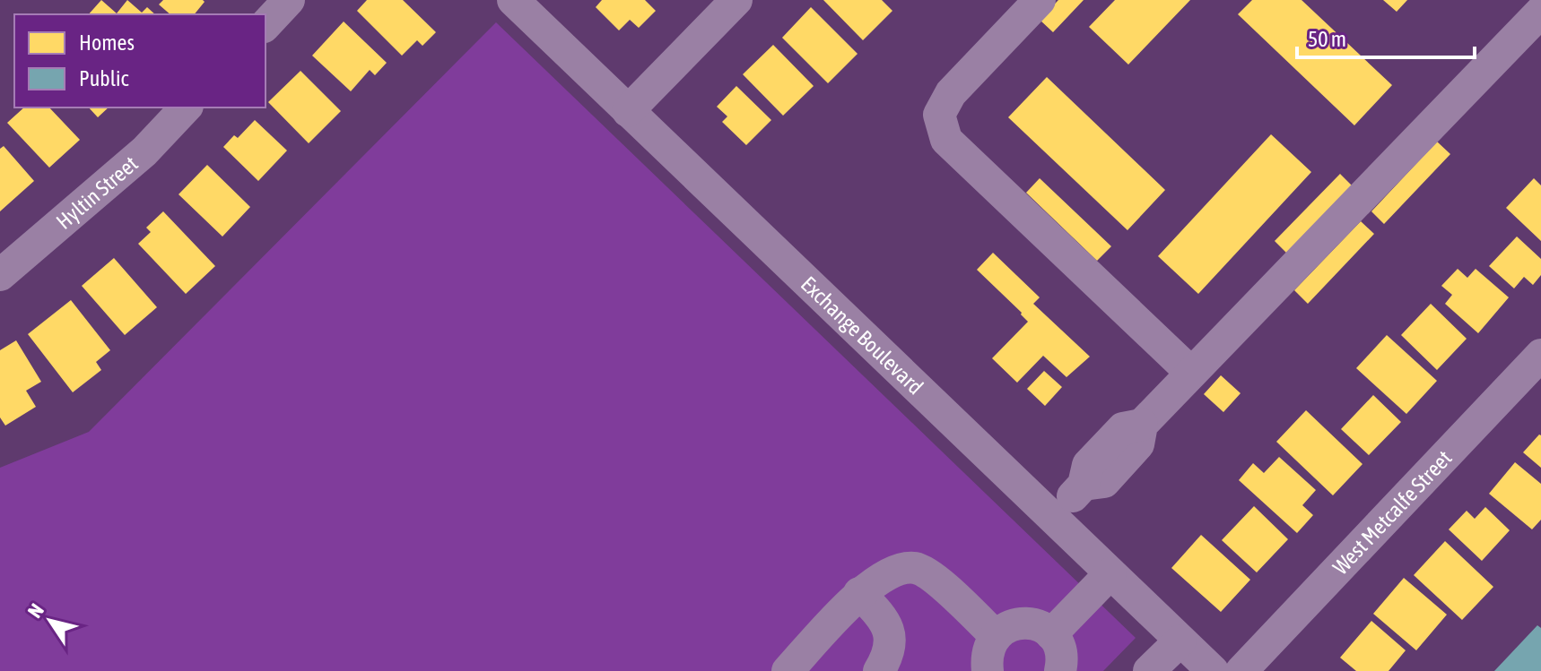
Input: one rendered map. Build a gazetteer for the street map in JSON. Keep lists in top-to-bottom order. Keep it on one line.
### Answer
{"streets":{"street":["Hyltin Street","Exchange Boulevard","West Metcalfe Street"]},"legend":["Homes","Public"],"scale_bar":"50 m","north":"top left"}
